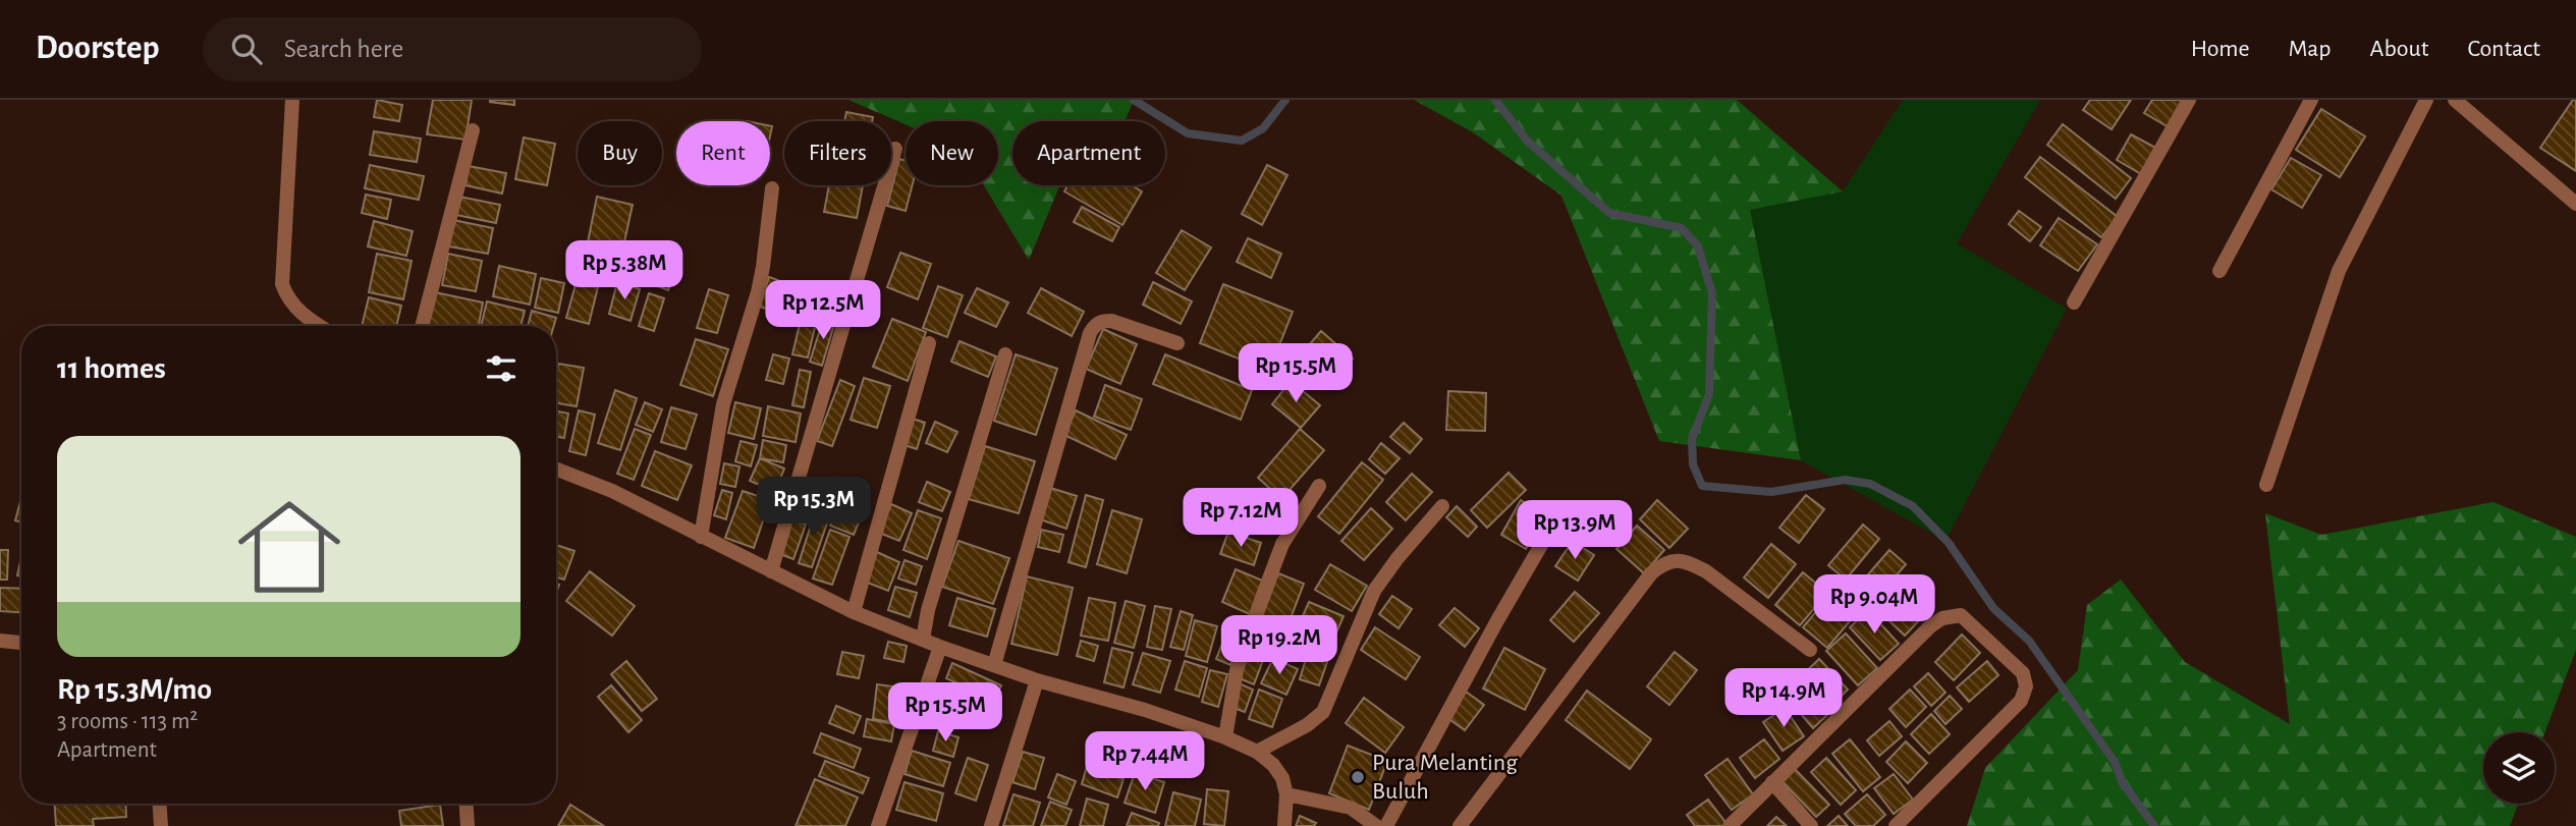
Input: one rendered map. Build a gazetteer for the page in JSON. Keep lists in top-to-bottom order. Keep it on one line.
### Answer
{"places":["Pura Melanting Buluh"],"page":{"header":"Doorstep","search":"Search here","nav":["Home","Map","About","Contact"],"chip":["Buy","Rent","Filters","New","Apartment"],"price":["Rp 5.38M","Rp 12.5M","Rp 15.5M","Rp 15.3M","Rp 7.12M","Rp 13.9M","Rp 9.04M","Rp 19.2M","Rp 14.9M","Rp 15.5M","Rp 7.44M"],"heading":"11 homes","list":[{"name":"Rp 15.3M/mo","note":"3 rooms · 113 m² · Apartment"}]}}
